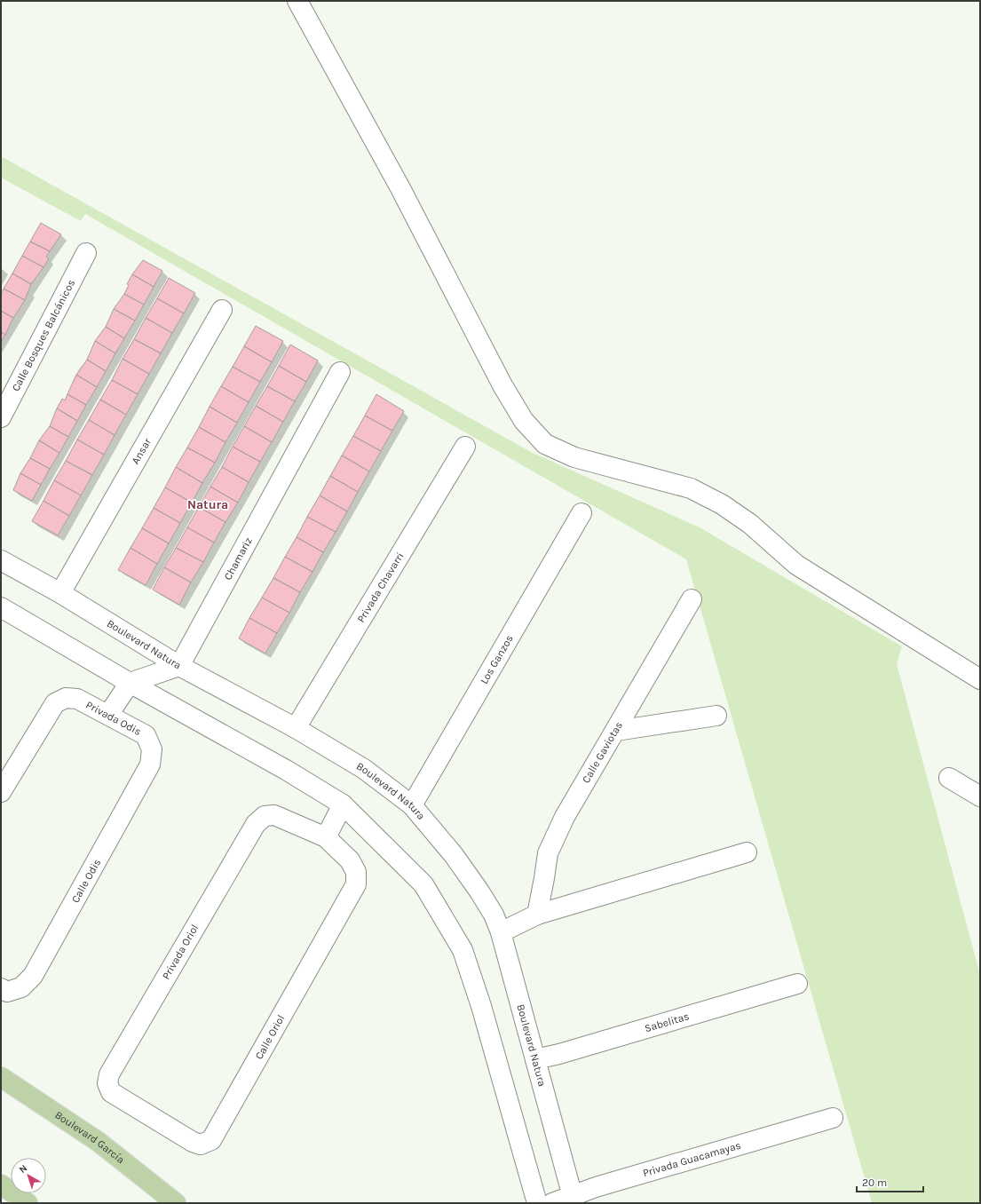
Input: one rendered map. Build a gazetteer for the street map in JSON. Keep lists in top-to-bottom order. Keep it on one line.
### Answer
{"streets":{"main road":["Boulevard García"],"street":["Calle Bosques Balcánicos","Ansar","Chamariz","Privada Chavarri","Boulevard Natura","Los Ganzos","Privada Odis","Calle Gaviotas","Calle Odis","Privada Oriol","Sabelitas","Calle Oriol","Privada Guacamayas"]},"crossings":[["Ansar","Boulevard Natura"],["Chamariz","Boulevard Natura"],["Privada Chavarri","Boulevard Natura"],["Boulevard Natura","Los Ganzos"],["Boulevard Natura","Sabelitas"],["Boulevard Natura","Privada Guacamayas"],["Privada Odis","Calle Odis"],["Privada Oriol","Calle Oriol"]],"districts":["Natura"],"scale_bar":"20 m","north":"top left"}
